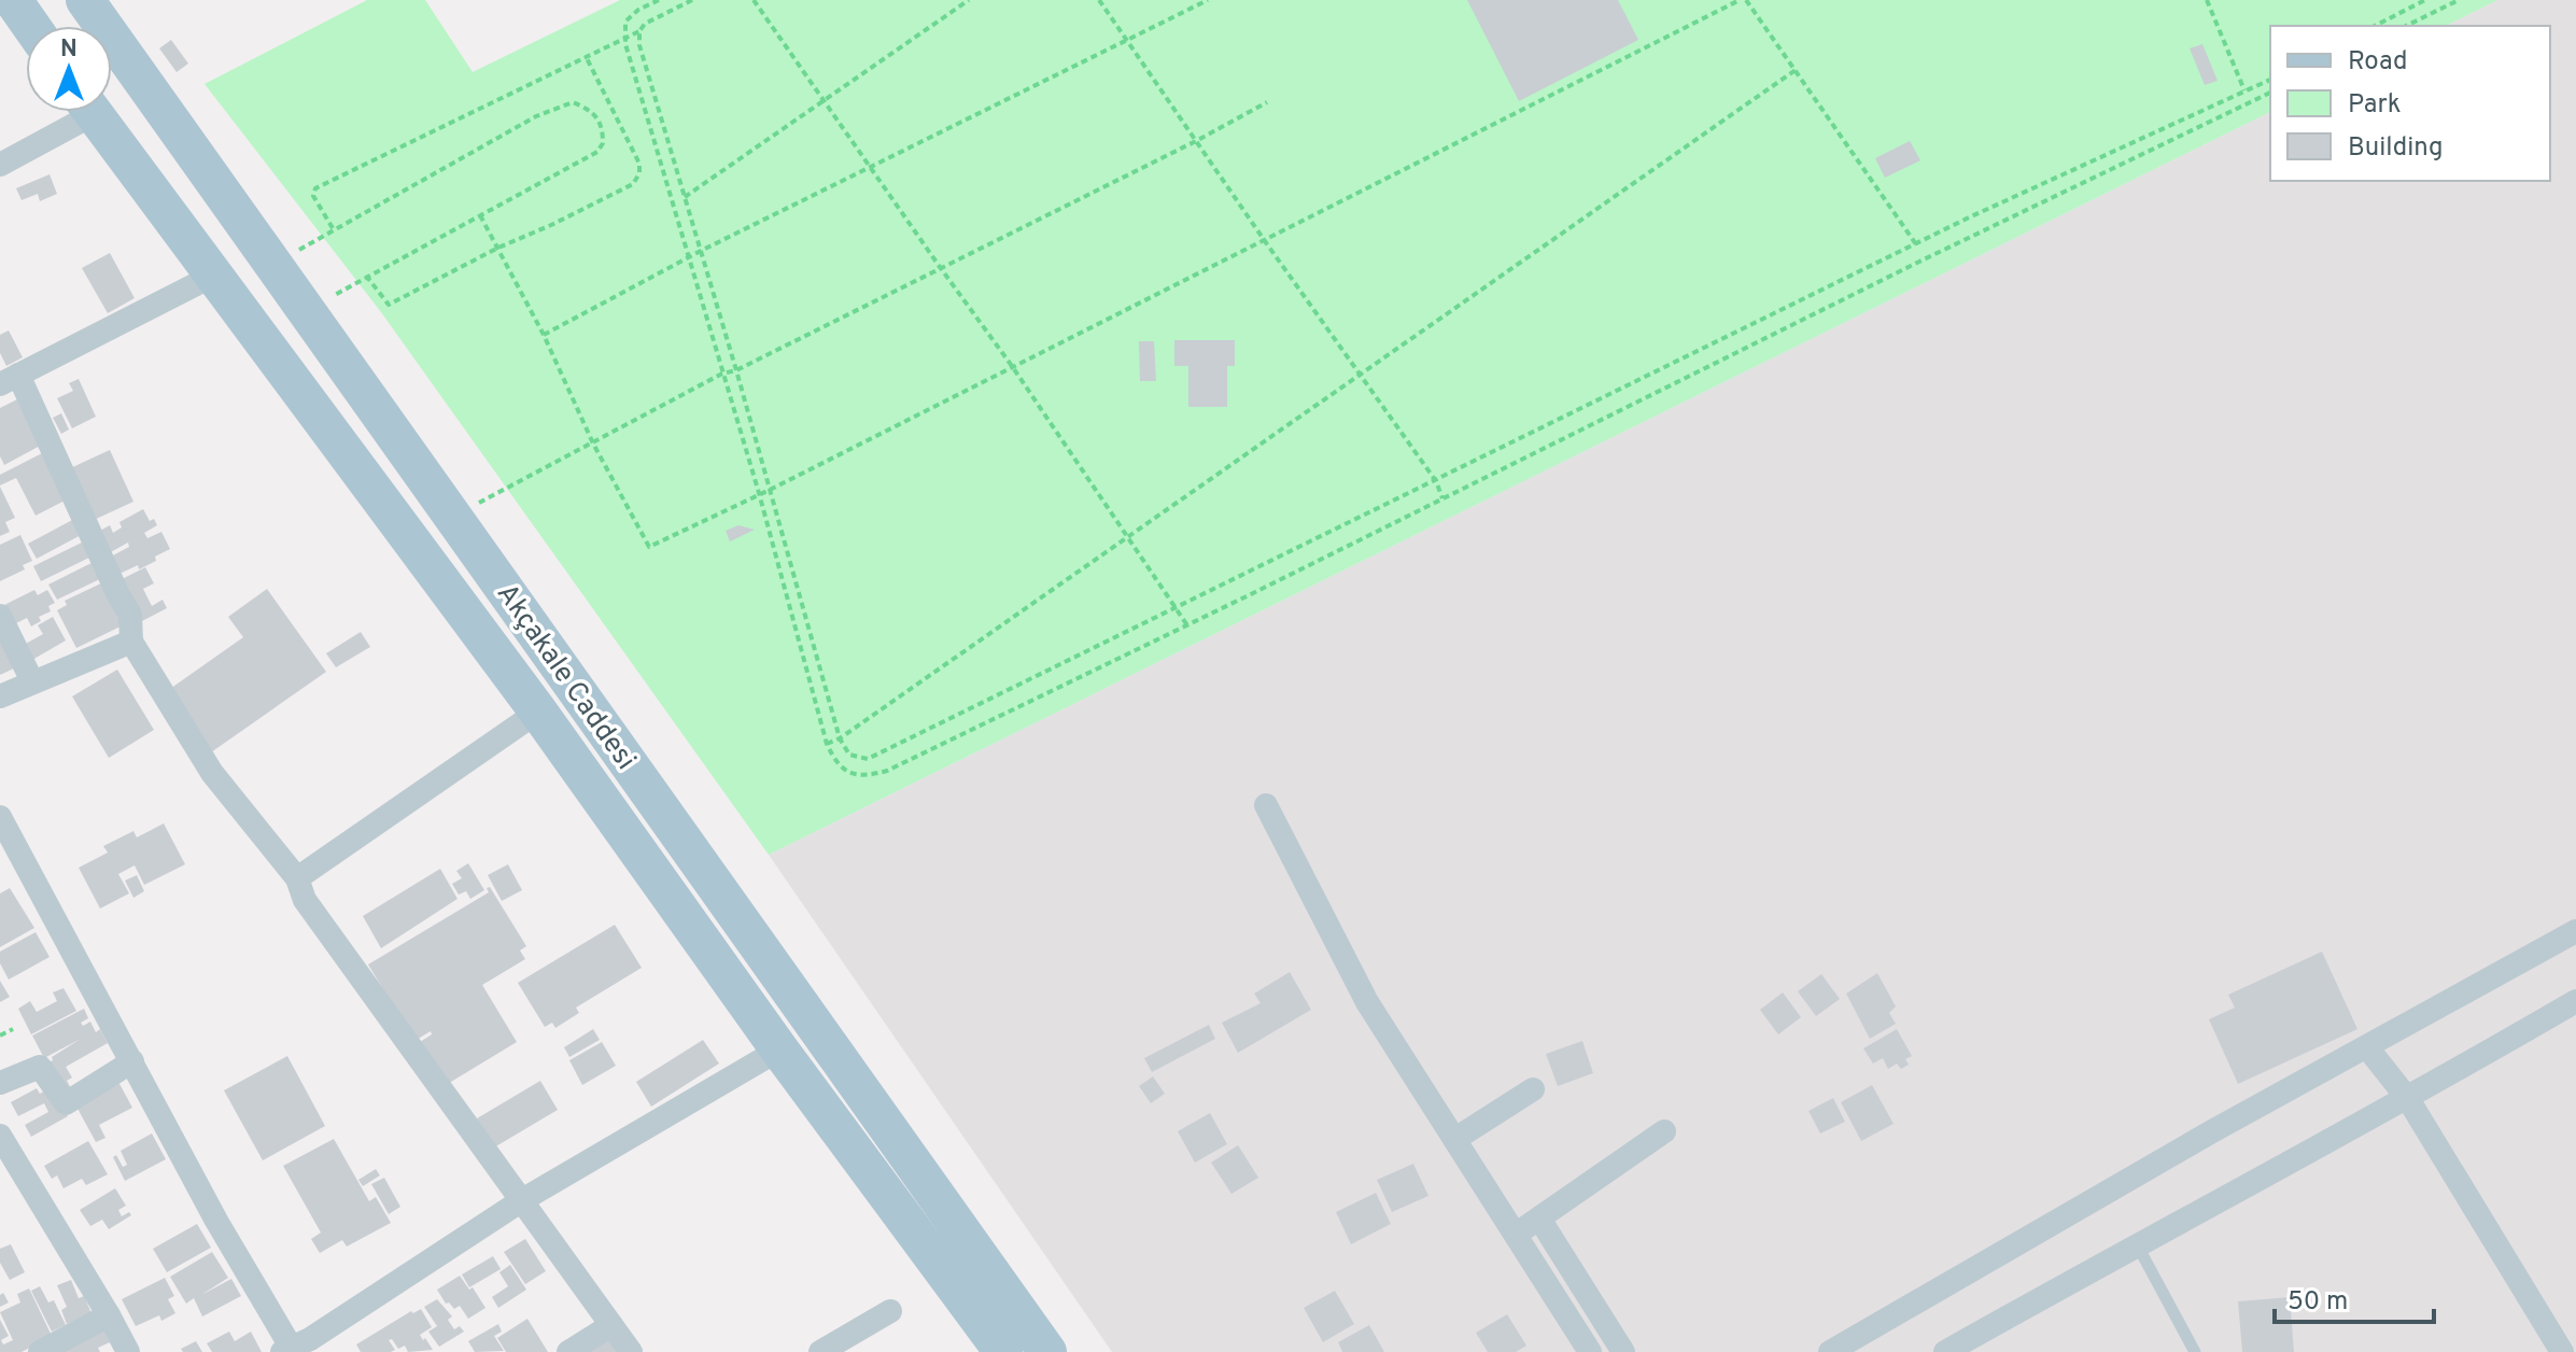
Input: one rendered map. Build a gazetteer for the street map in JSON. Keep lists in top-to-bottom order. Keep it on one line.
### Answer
{"streets":{"main road":["Akçakale Caddesi"]},"legend":["Road","Park","Building"],"scale_bar":"50 m","north":"top"}
